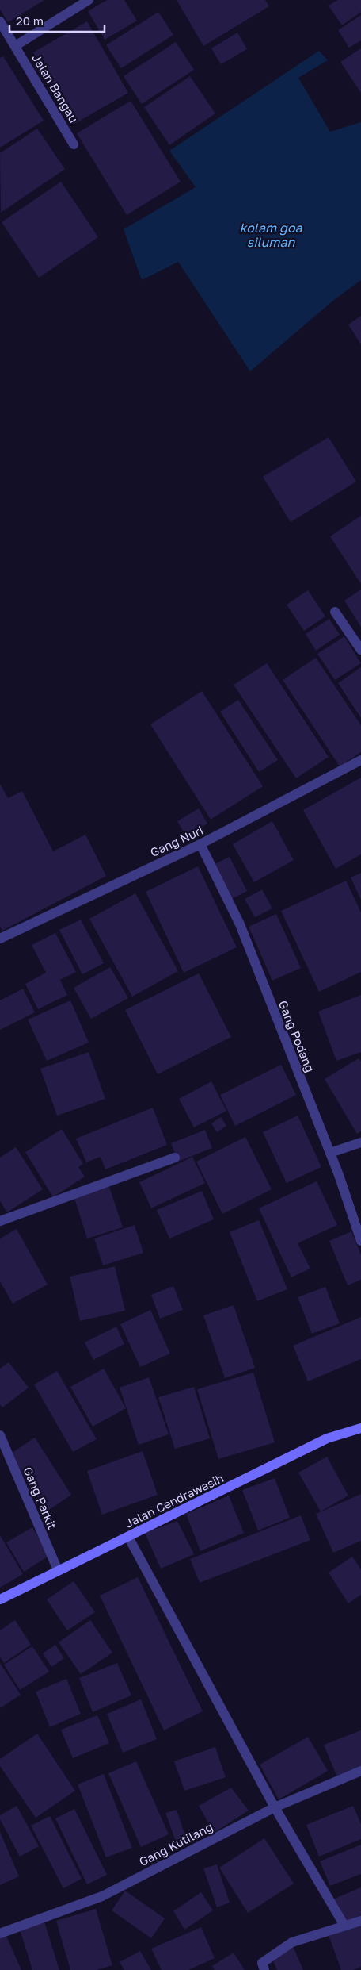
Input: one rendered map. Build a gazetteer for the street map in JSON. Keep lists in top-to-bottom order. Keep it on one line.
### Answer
{"streets":{"street":["Jalan Bangau","Gang Nuri","Gang Podang","Gang Parkit","Jalan Cendrawasih","Gang Kutilang"]},"crossings":[["Gang Nuri","Gang Podang"],["Gang Parkit","Jalan Cendrawasih"]],"water":["kolam goa siluman"],"scale_bar":"20 m"}
